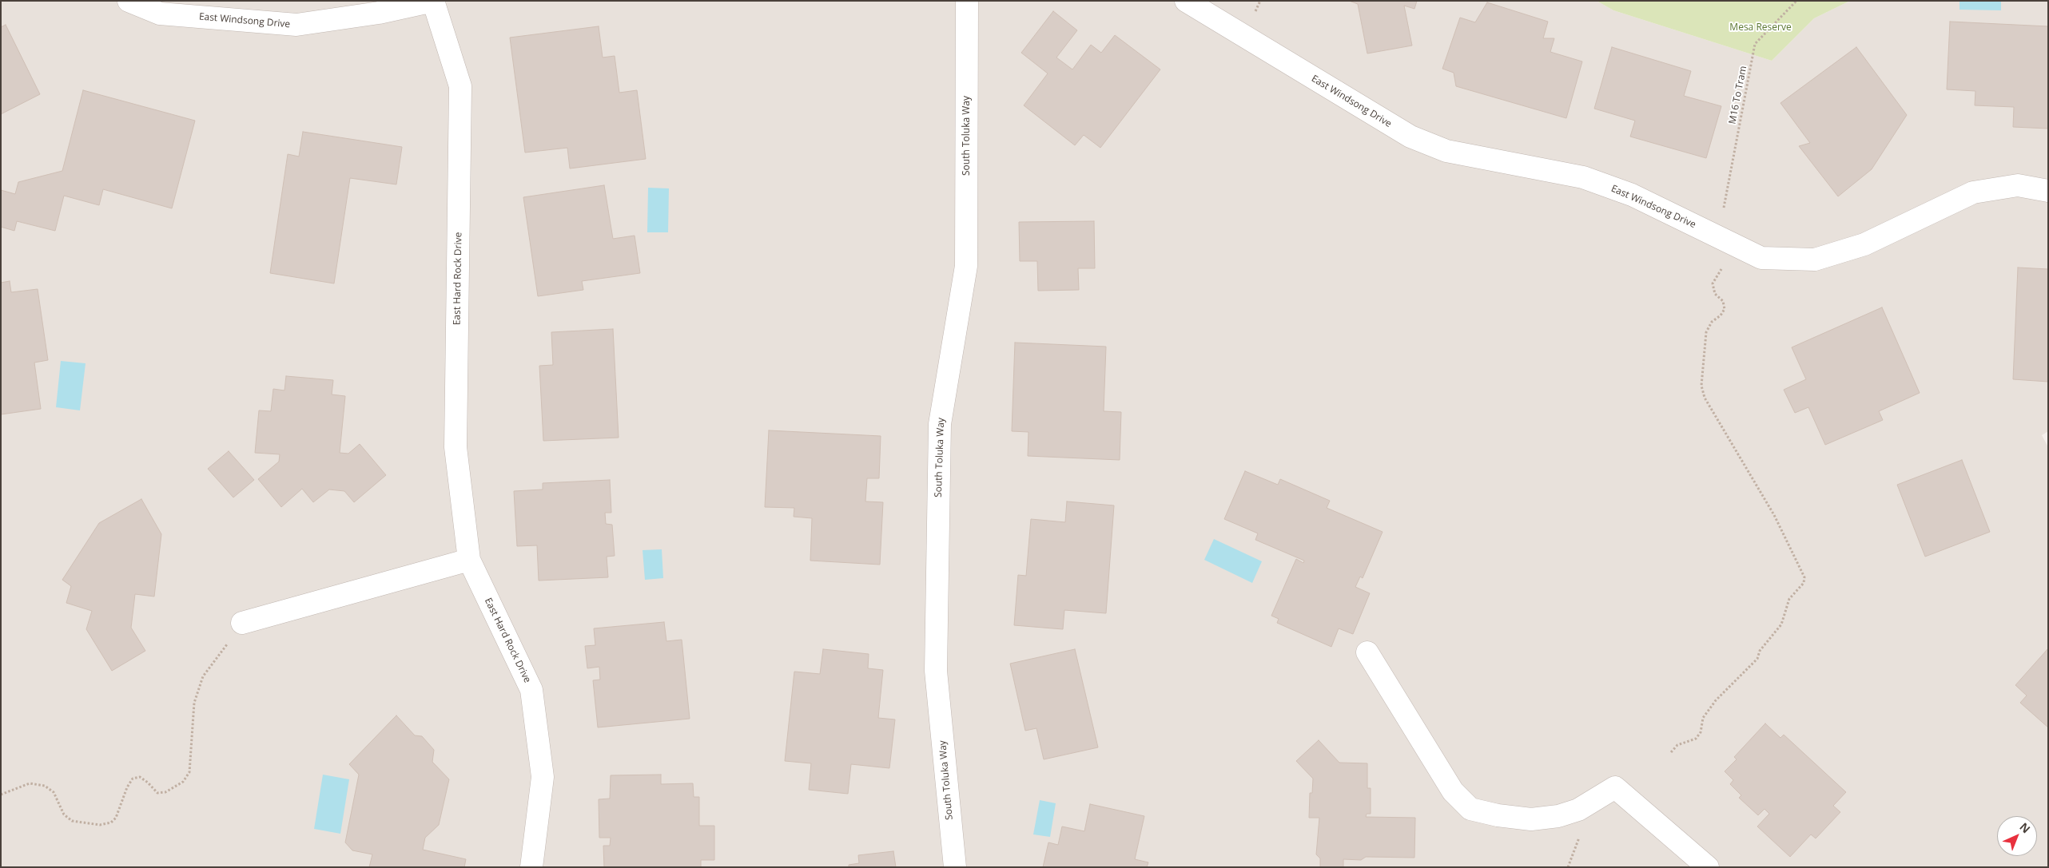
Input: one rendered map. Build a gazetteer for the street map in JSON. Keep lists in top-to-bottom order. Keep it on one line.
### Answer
{"streets":{"street":["East Windsong Drive","South Toluka Way","East Hard Rock Drive"],"path":["M16 To Tram"]},"crossings":[["East Windsong Drive","East Hard Rock Drive"]],"parks":["Mesa Reserve"],"north":"top right"}
